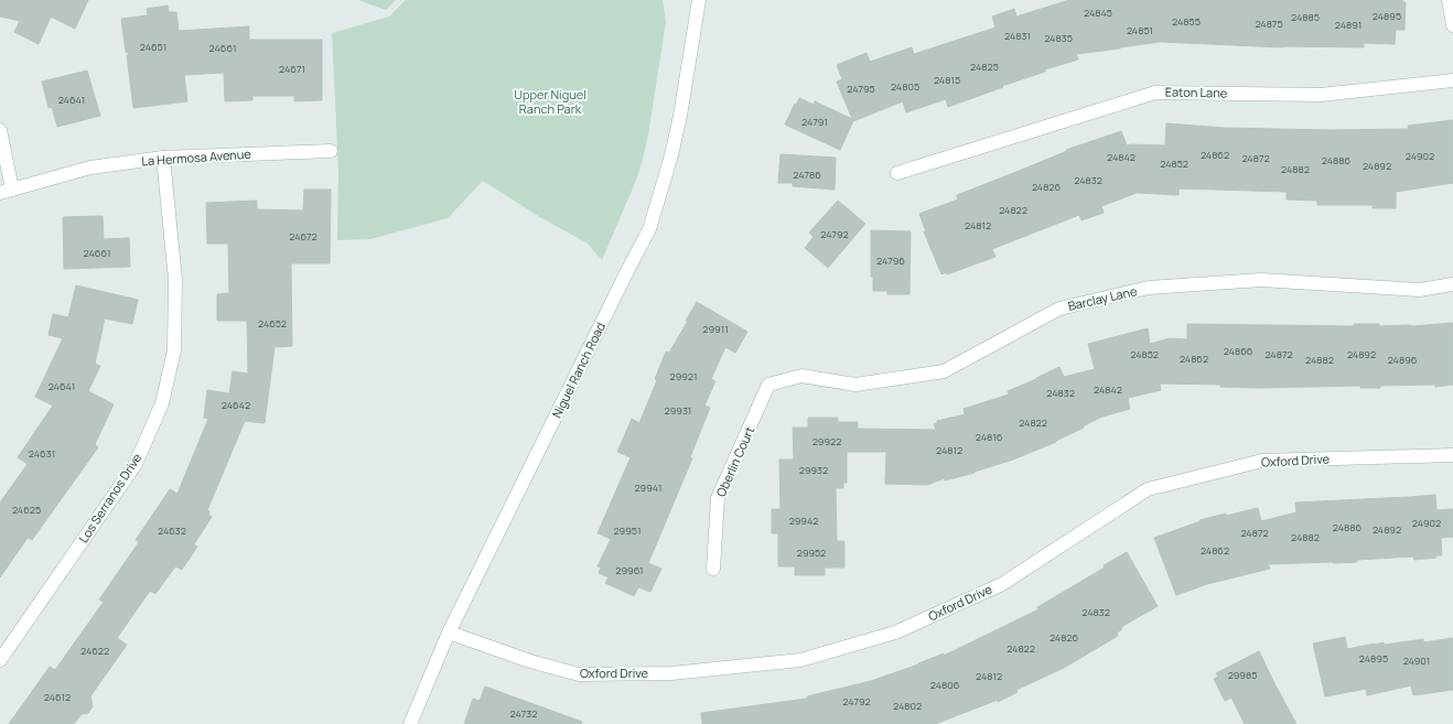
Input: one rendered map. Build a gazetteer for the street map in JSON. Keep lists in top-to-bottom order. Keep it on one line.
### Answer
{"streets":{"street":["Eaton Lane","La Hermosa Avenue","Barclay Lane","Niguel Ranch Road","Oxford Drive","Oberlin Court","Los Serranos Drive"]},"crossings":[["La Hermosa Avenue","Los Serranos Drive"],["Barclay Lane","Oberlin Court"],["Niguel Ranch Road","Oxford Drive"]],"parks":["Upper Niguel Ranch Park"],"house_numbers":["24845","24895","24885","24855","24875","24891","24851","24831","24835","24651","24661","24825","24671","24815","24805","24795","24641","24791","24862","24902","24842","24872","24886","24852","24892","24882","24786","24832","24826","24822","24812","24792","24672","24661","24796","24652","29911","24866","24852","24872","24892","24862","24882","24896","29921","24641","24842","24832","24642","29931","24822","24816","29922","24812","24631","29932","29941","24625","29942","24902","24886","24892","24632","29951","24872","24882","24862","29952","29961","24832","24826","24822","24622","24895","24901","29985","24812","24806","24612","24792","24802","24732"]}
